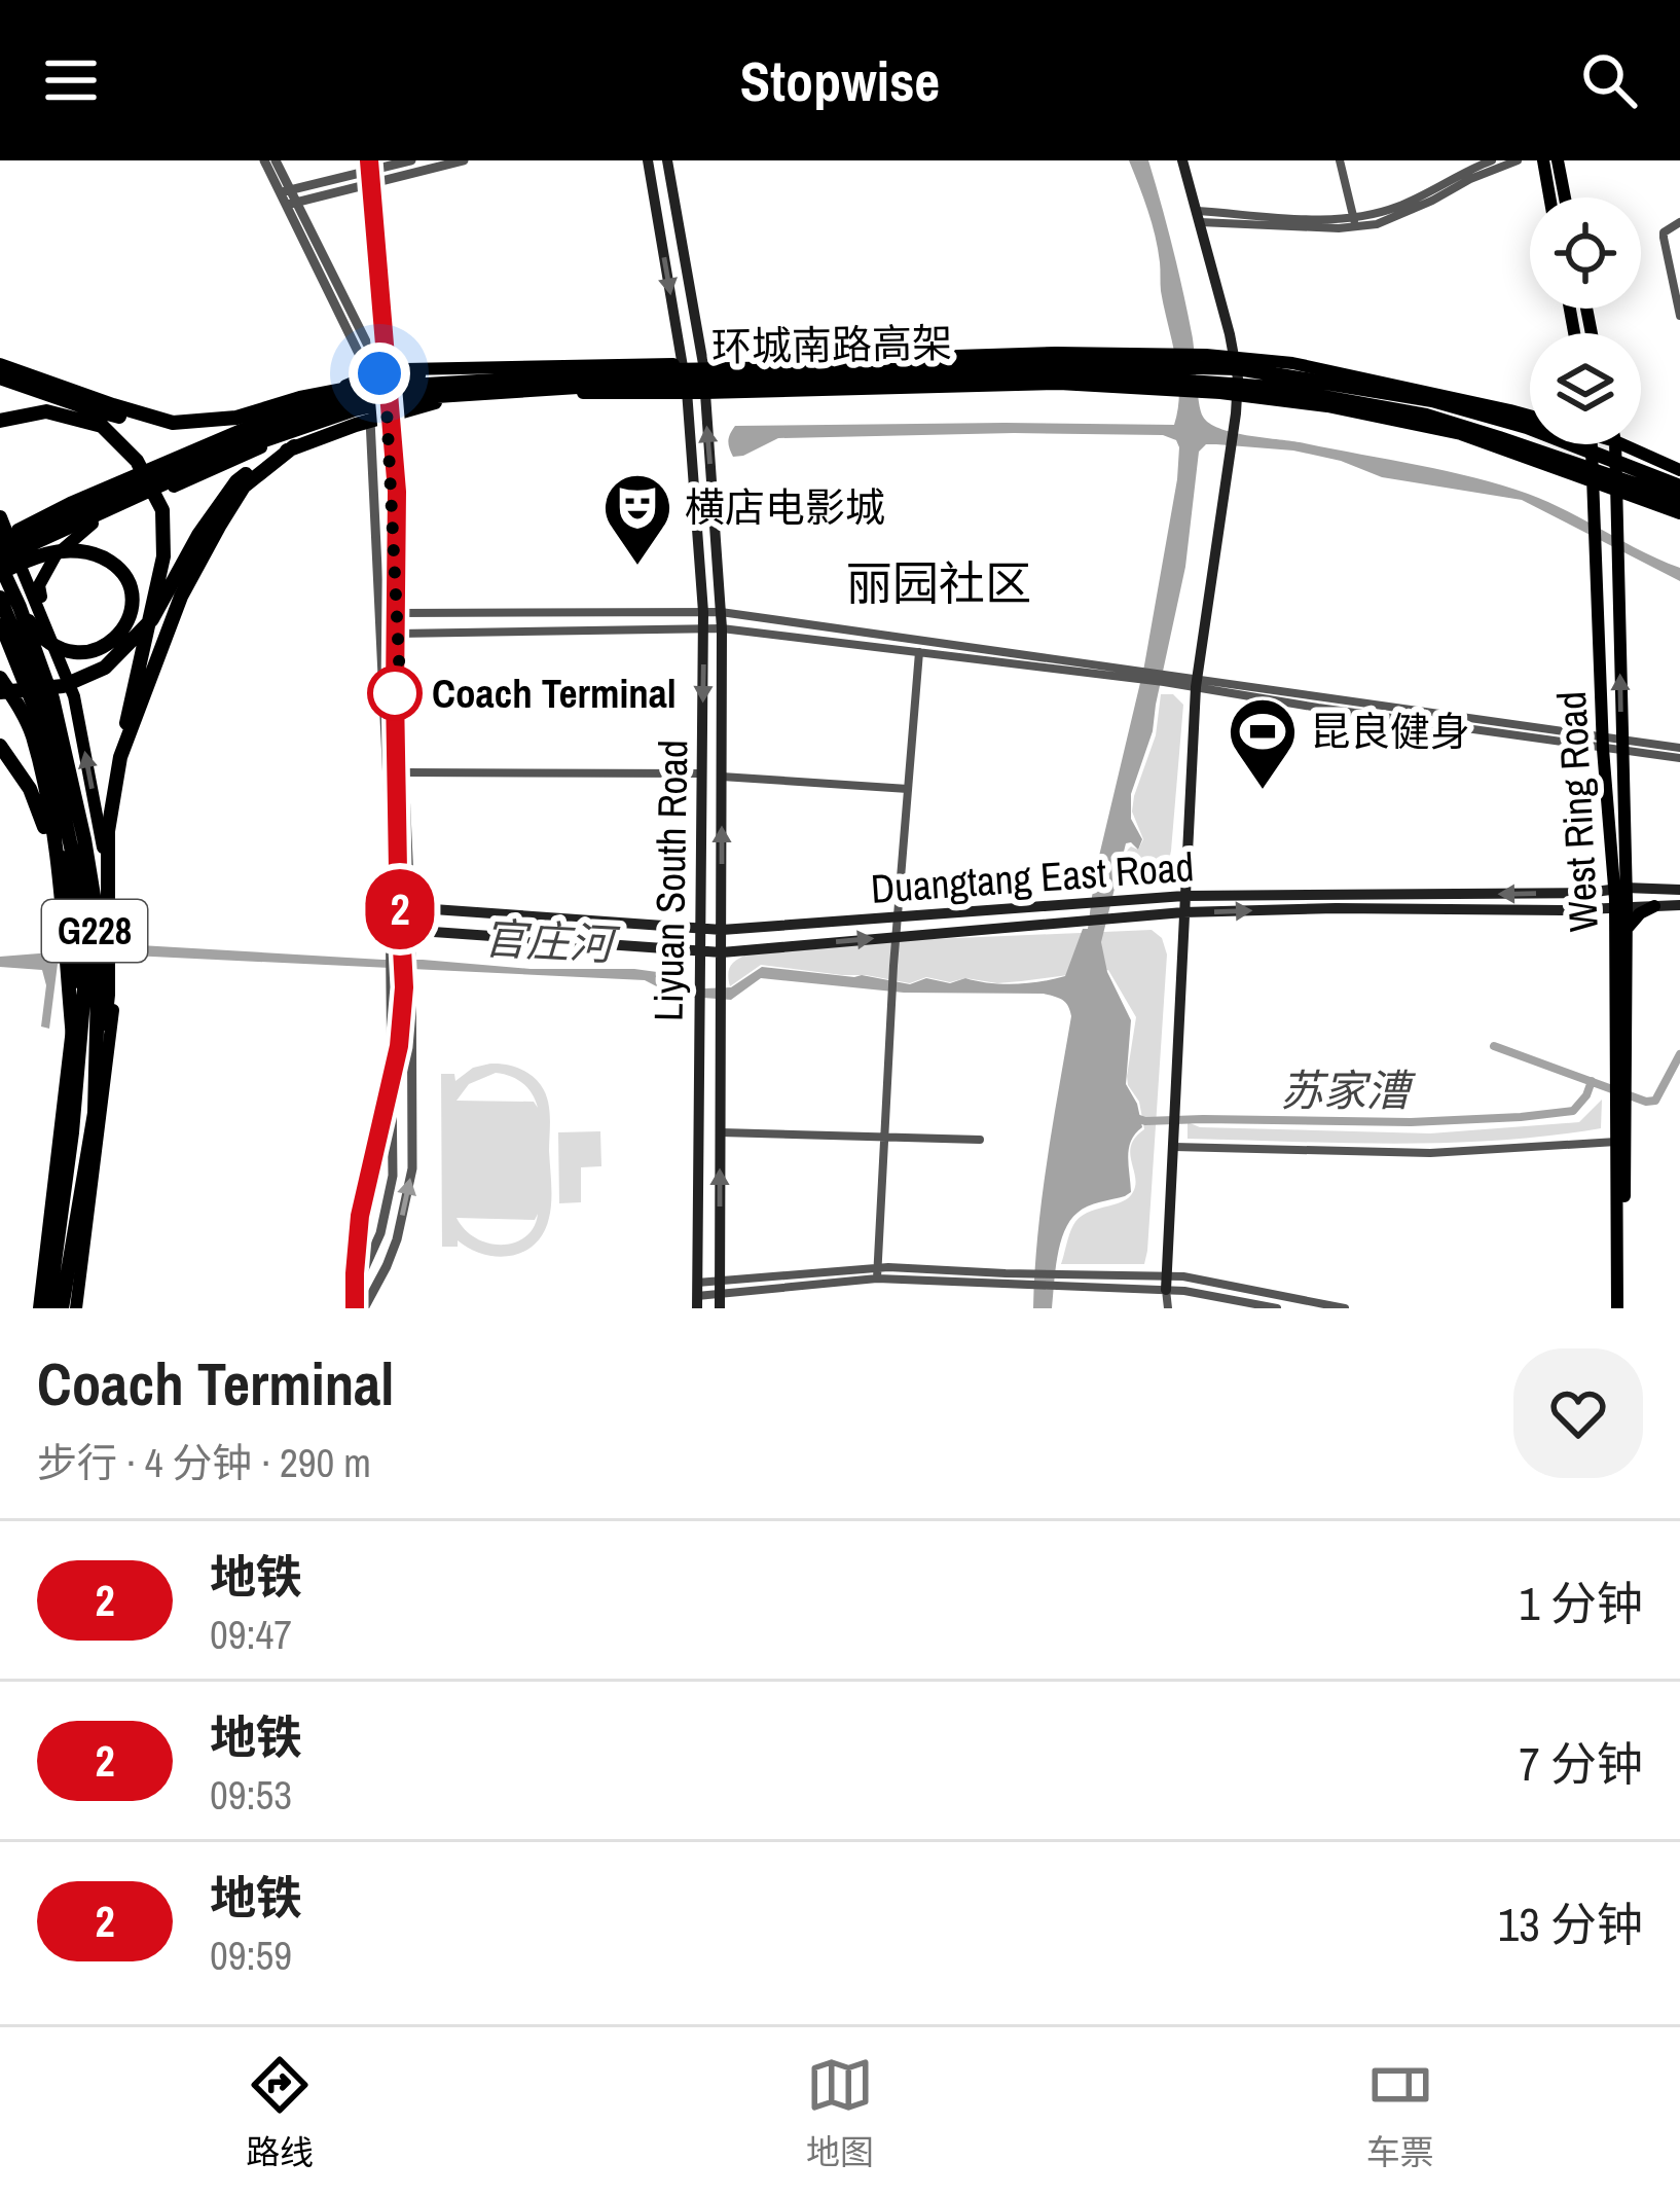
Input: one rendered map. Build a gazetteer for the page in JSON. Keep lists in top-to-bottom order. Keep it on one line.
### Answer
{"streets":{"highway":["环城南路高架","G228"],"main road":["West Ring Road","Duangtang East Road","Liyuan South Road"]},"crossings":[["环城南路高架","G228"],["West Ring Road","Duangtang East Road"],["Duangtang East Road","Liyuan South Road"]],"districts":["丽园社区"],"water":["官庄河","苏家漕"],"places":{"theatre":["横店电影城"],"other":["Coach Terminal"],"sports":["昆良健身"]},"lines":["metro line 2"],"page":{"header":"Stopwise","on_map":"2","heading":["Coach Terminal","步行 · 4 分钟 · 290 m"],"list":[{"mark":"2","name":"地铁","note":"09:47","value":"1 分钟"},{"mark":"2","name":"地铁","note":"09:53","value":"7 分钟"},{"mark":"2","name":"地铁","note":"09:59","value":"13 分钟"}],"tabs":["路线","地图","车票"]}}
